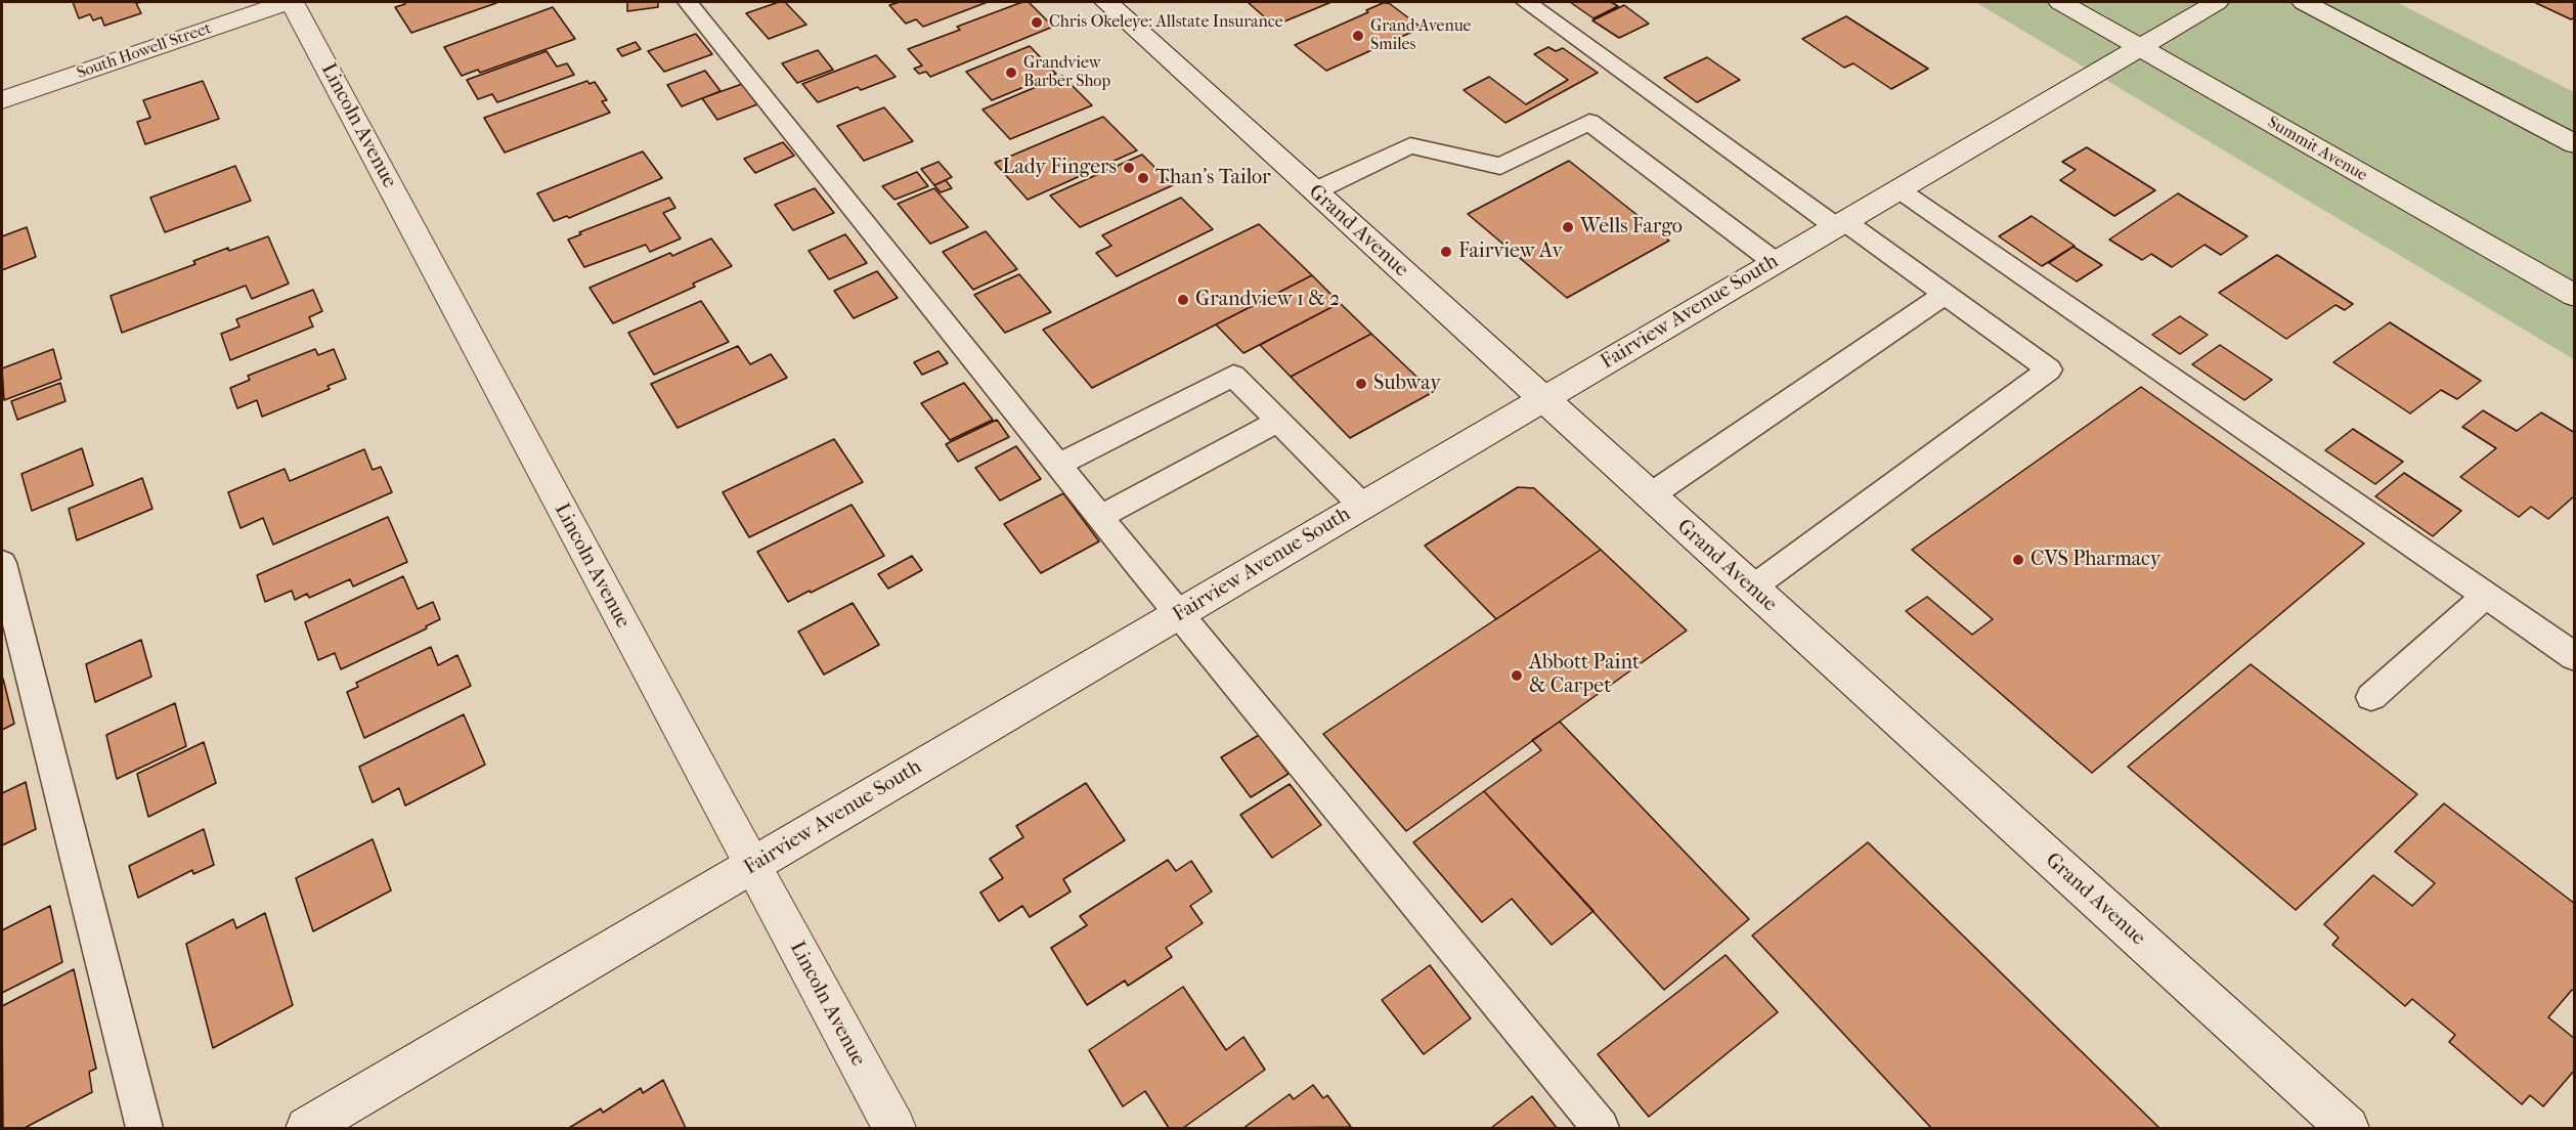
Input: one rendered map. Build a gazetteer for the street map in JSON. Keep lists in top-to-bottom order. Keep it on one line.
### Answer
{"streets":{"street":["South Howell Street","Lincoln Avenue","Summit Avenue","Grand Avenue","Fairview Avenue South"]},"crossings":[["Lincoln Avenue","Fairview Avenue South"],["Summit Avenue","Fairview Avenue South"],["Grand Avenue","Fairview Avenue South"]],"places":["Chris Okeleye: Allstate Insurance","Grand Avenue Smiles","Grandview Barber Shop","Lady Fingers","Than's Tailor","Wells Fargo","Fairview Av","Grandview 1 & 2","Subway","CVS Pharmacy","Abbott Paint & Carpet"]}
